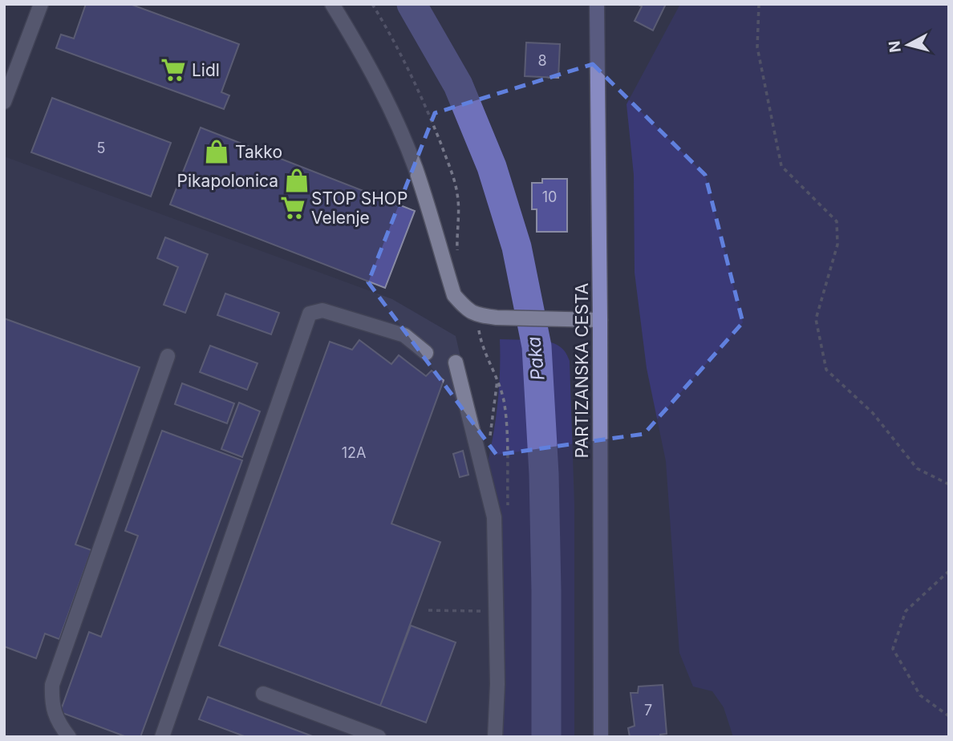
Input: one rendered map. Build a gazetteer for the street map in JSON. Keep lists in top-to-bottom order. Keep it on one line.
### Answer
{"streets":{"main road":["PARTIZANSKA CESTA"]},"water":["Paka"],"places":{"supermarket":["Lidl","STOP SHOP Velenje"],"shop":["Takko","Pikapolonica"]},"house_numbers":["8","5","10","12A","7"],"north":"left"}
